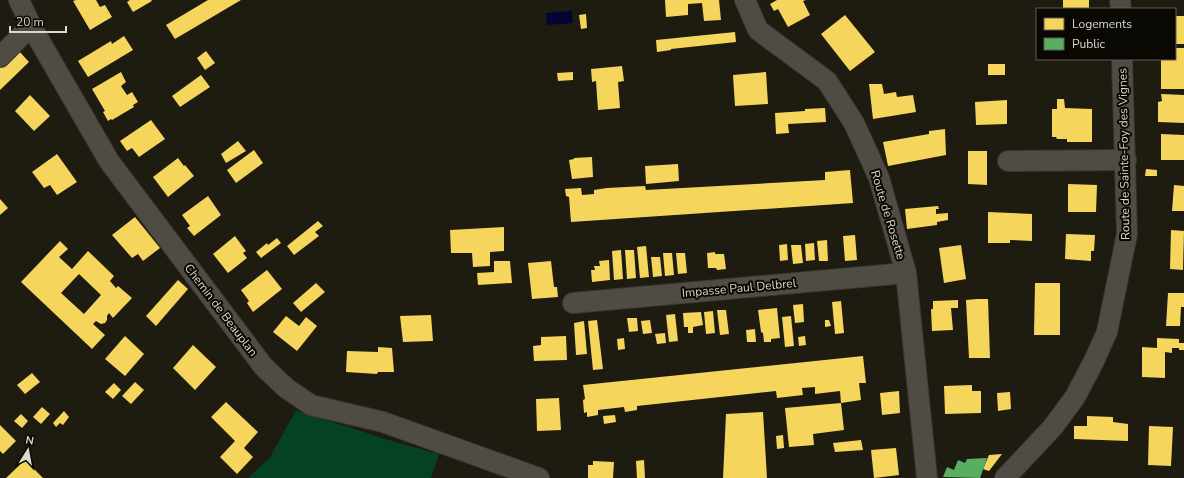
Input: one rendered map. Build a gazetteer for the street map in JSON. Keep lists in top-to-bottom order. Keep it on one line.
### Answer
{"streets":{"street":["Route de Sainte-Foy des Vignes","Route de Rosette","Impasse Paul Delbrel","Chemin de Beauplan"]},"crossings":[["Route de Rosette","Impasse Paul Delbrel"]],"legend":["Logements","Public"],"scale_bar":"20 m","north":"top"}
